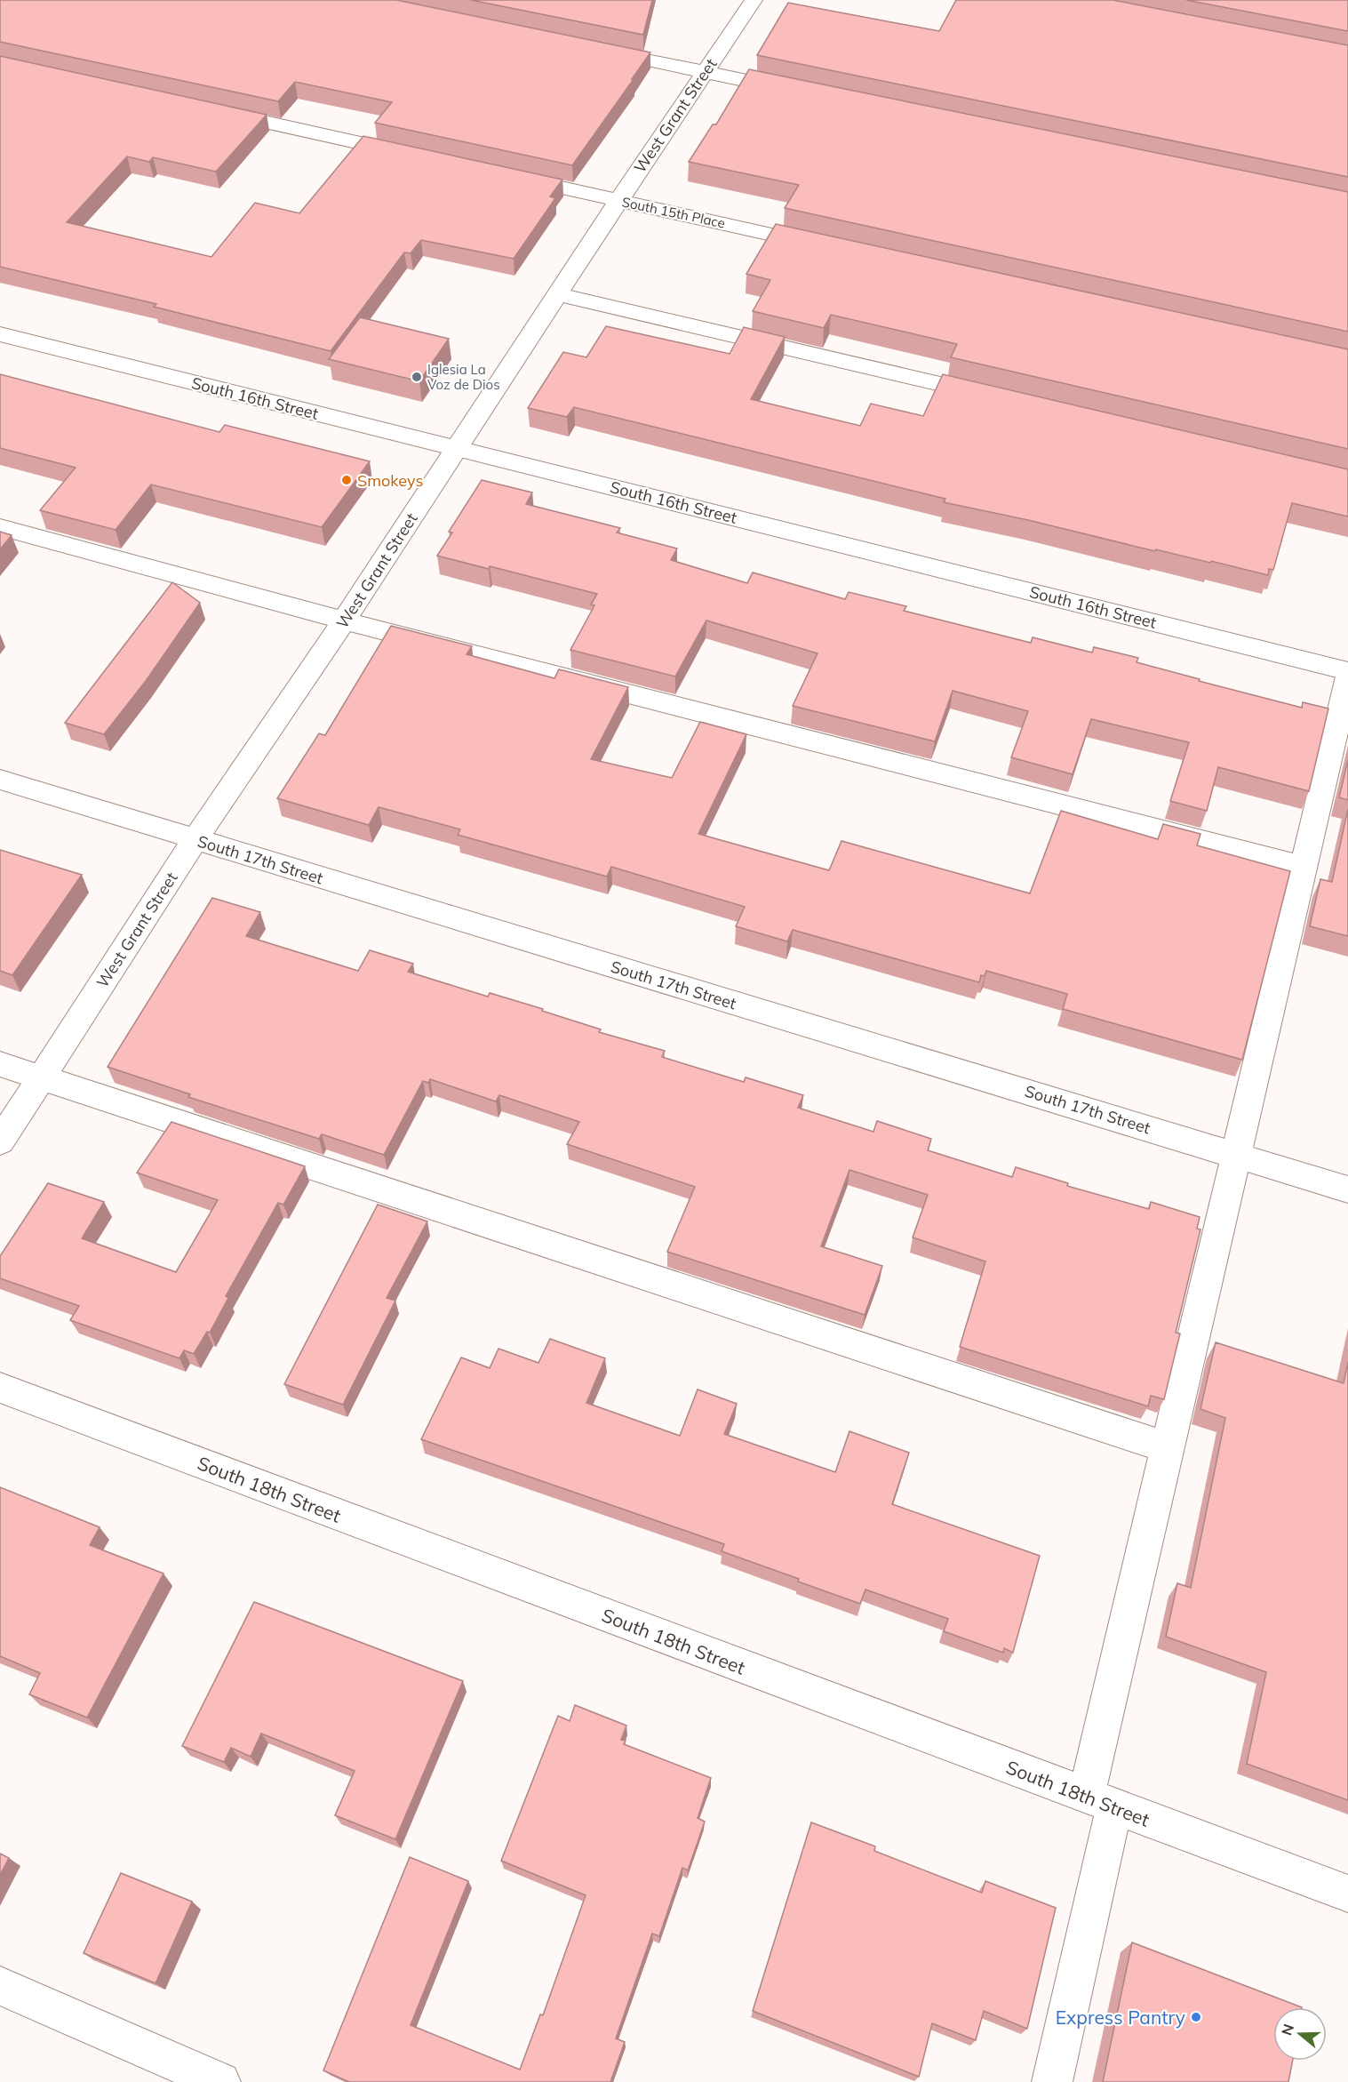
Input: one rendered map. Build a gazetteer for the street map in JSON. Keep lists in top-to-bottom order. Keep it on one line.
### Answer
{"streets":{"street":["West Grant Street","South 15th Place","South 16th Street","South 17th Street","South 18th Street"]},"crossings":[["West Grant Street","South 15th Place"],["West Grant Street","South 16th Street"],["West Grant Street","South 17th Street"]],"places":["Iglesia La Voz de Dios","Smokeys","Express Pantry"],"north":"left"}
